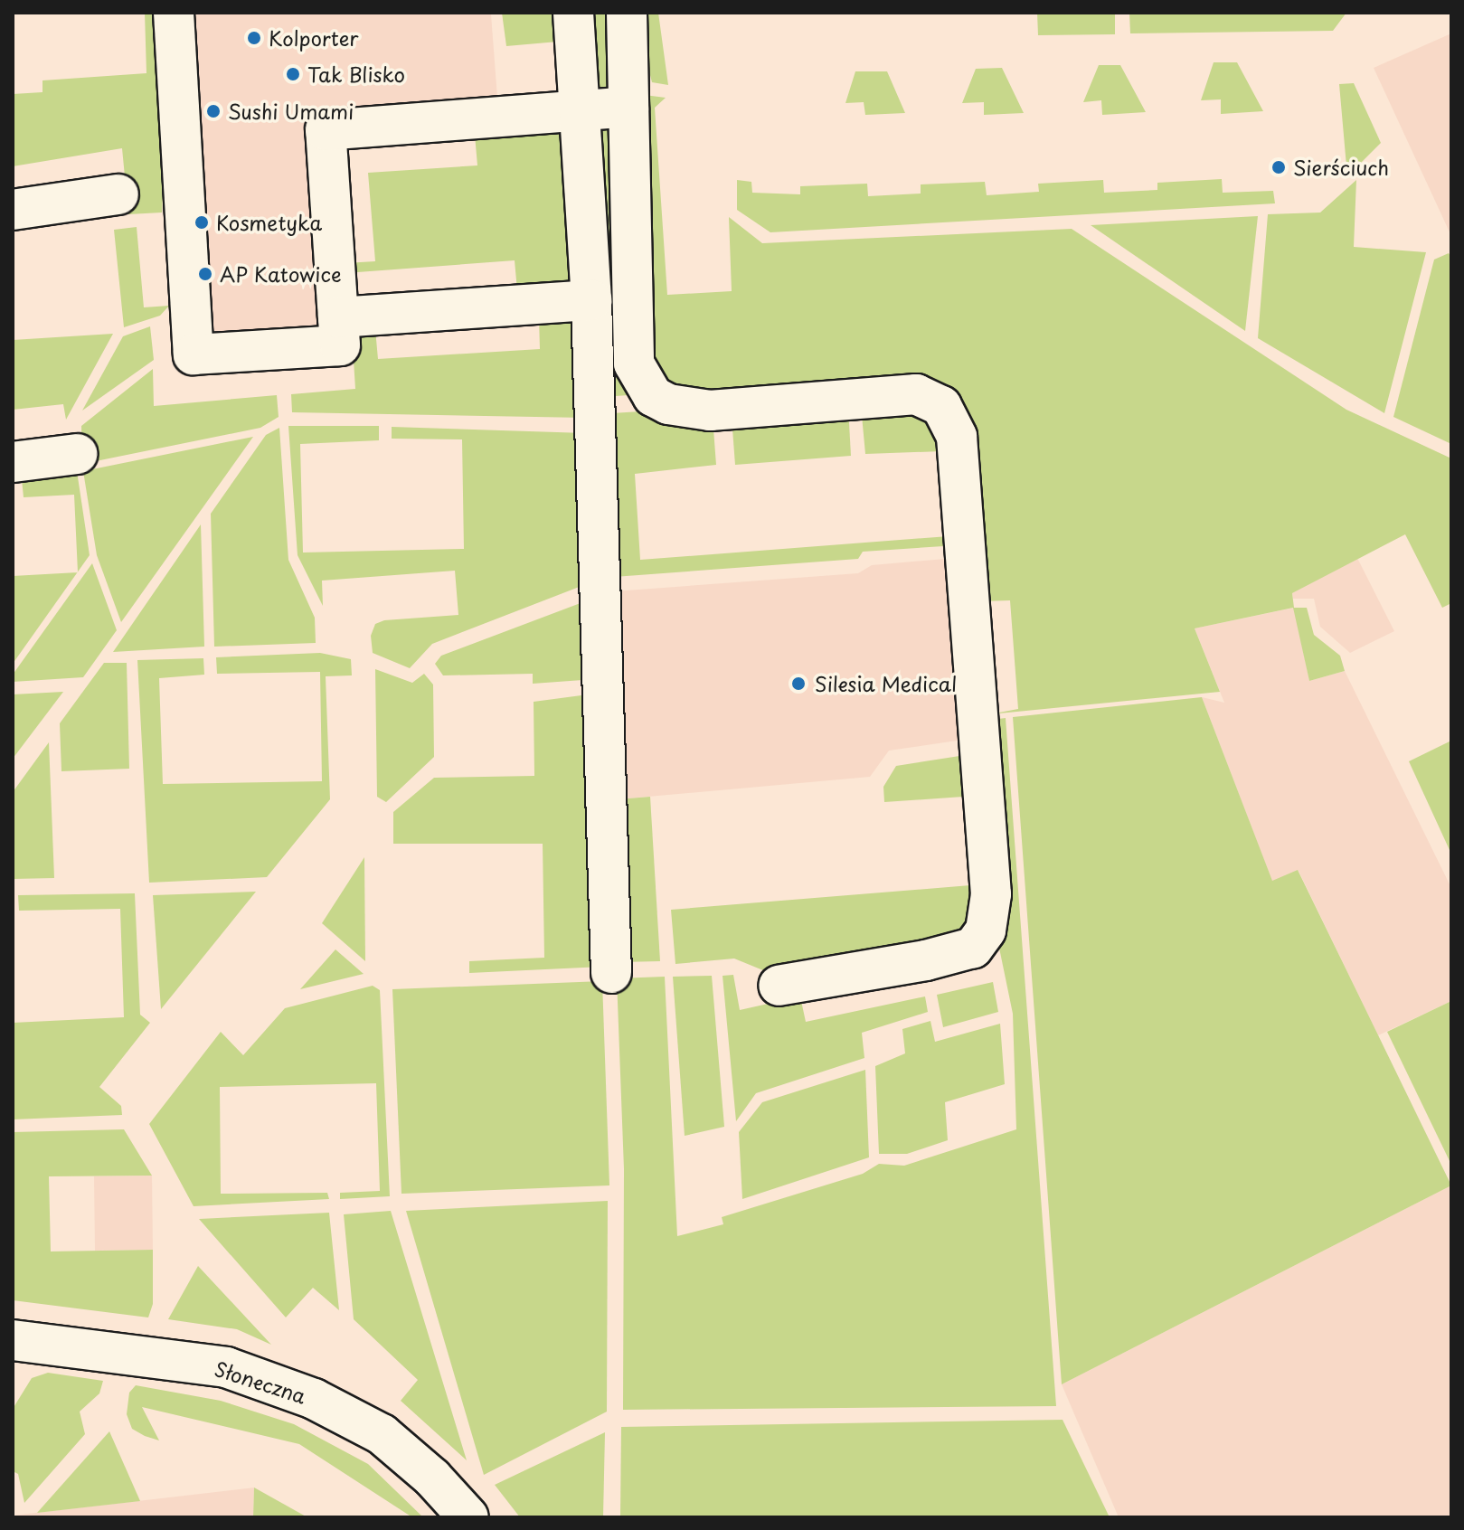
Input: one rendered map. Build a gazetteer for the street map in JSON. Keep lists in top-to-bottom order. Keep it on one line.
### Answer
{"streets":{"street":["Słoneczna"]},"places":["Kolporter","Tak Blisko","Sushi Umami","Sierściuch","Kosmetyka","AP Katowice","Silesia Medical"]}
